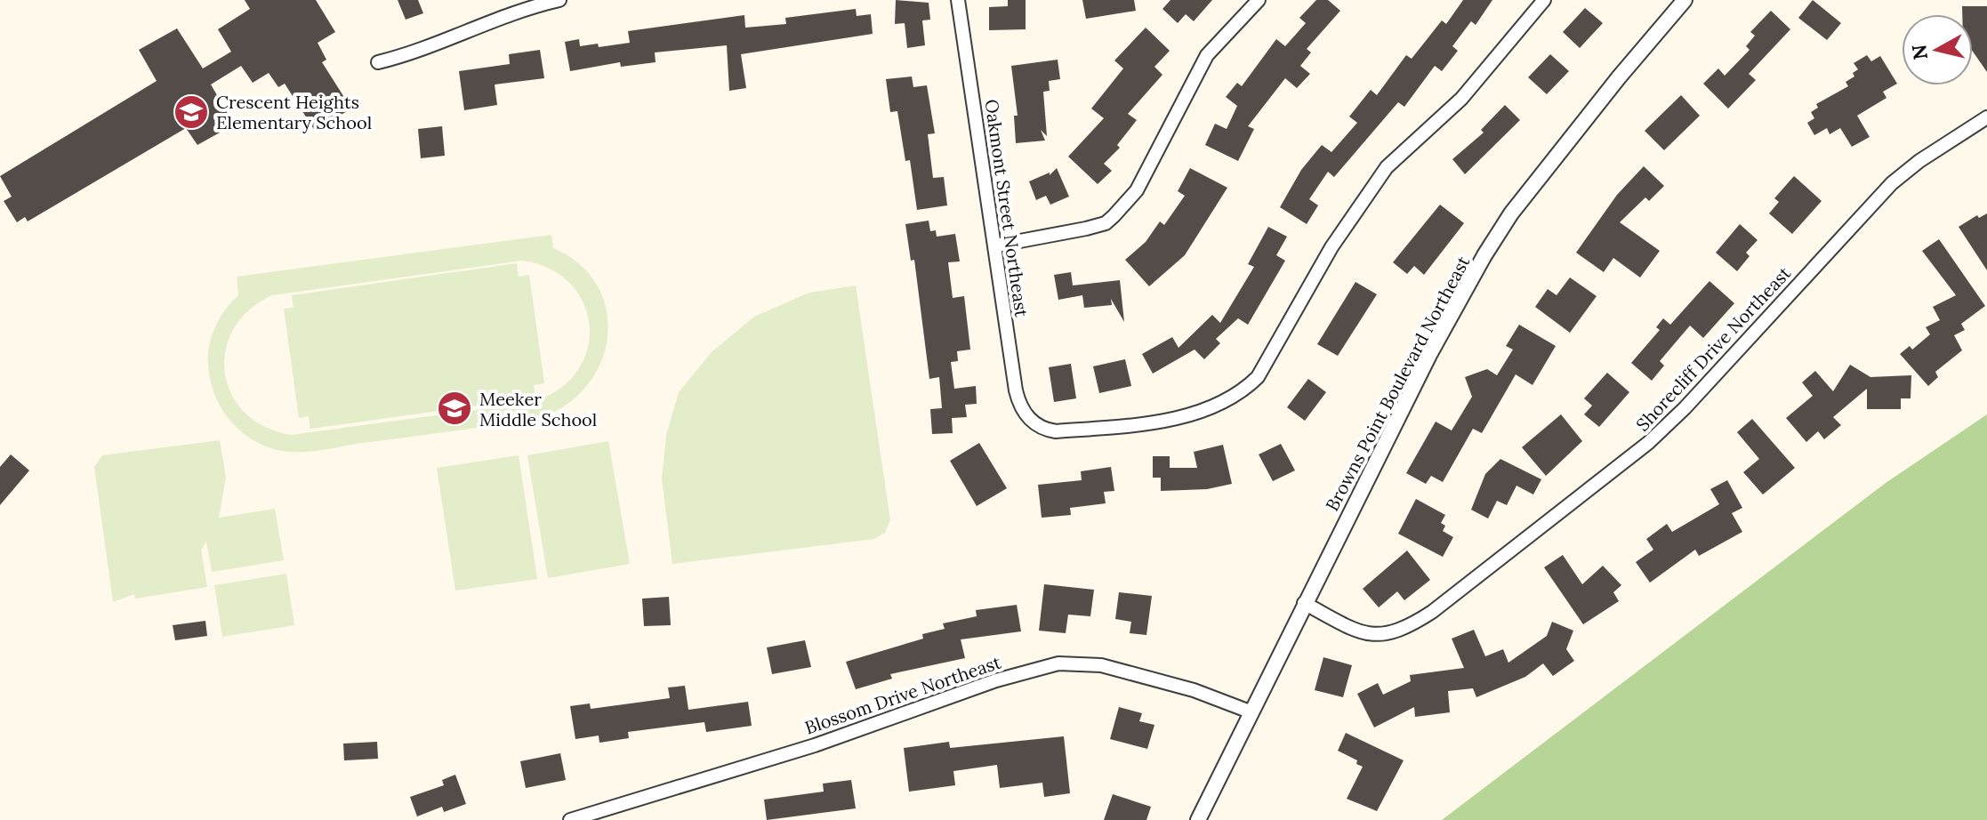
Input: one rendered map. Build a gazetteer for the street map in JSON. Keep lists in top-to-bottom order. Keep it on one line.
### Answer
{"streets":{"street":["Oakmont Street Northeast","Shorecliff Drive Northeast","Browns Point Boulevard Northeast","Blossom Drive Northeast"]},"crossings":[["Shorecliff Drive Northeast","Browns Point Boulevard Northeast"],["Browns Point Boulevard Northeast","Blossom Drive Northeast"]],"places":{"school or university":["Crescent Heights Elementary School","Meeker Middle School"]},"north":"left"}
